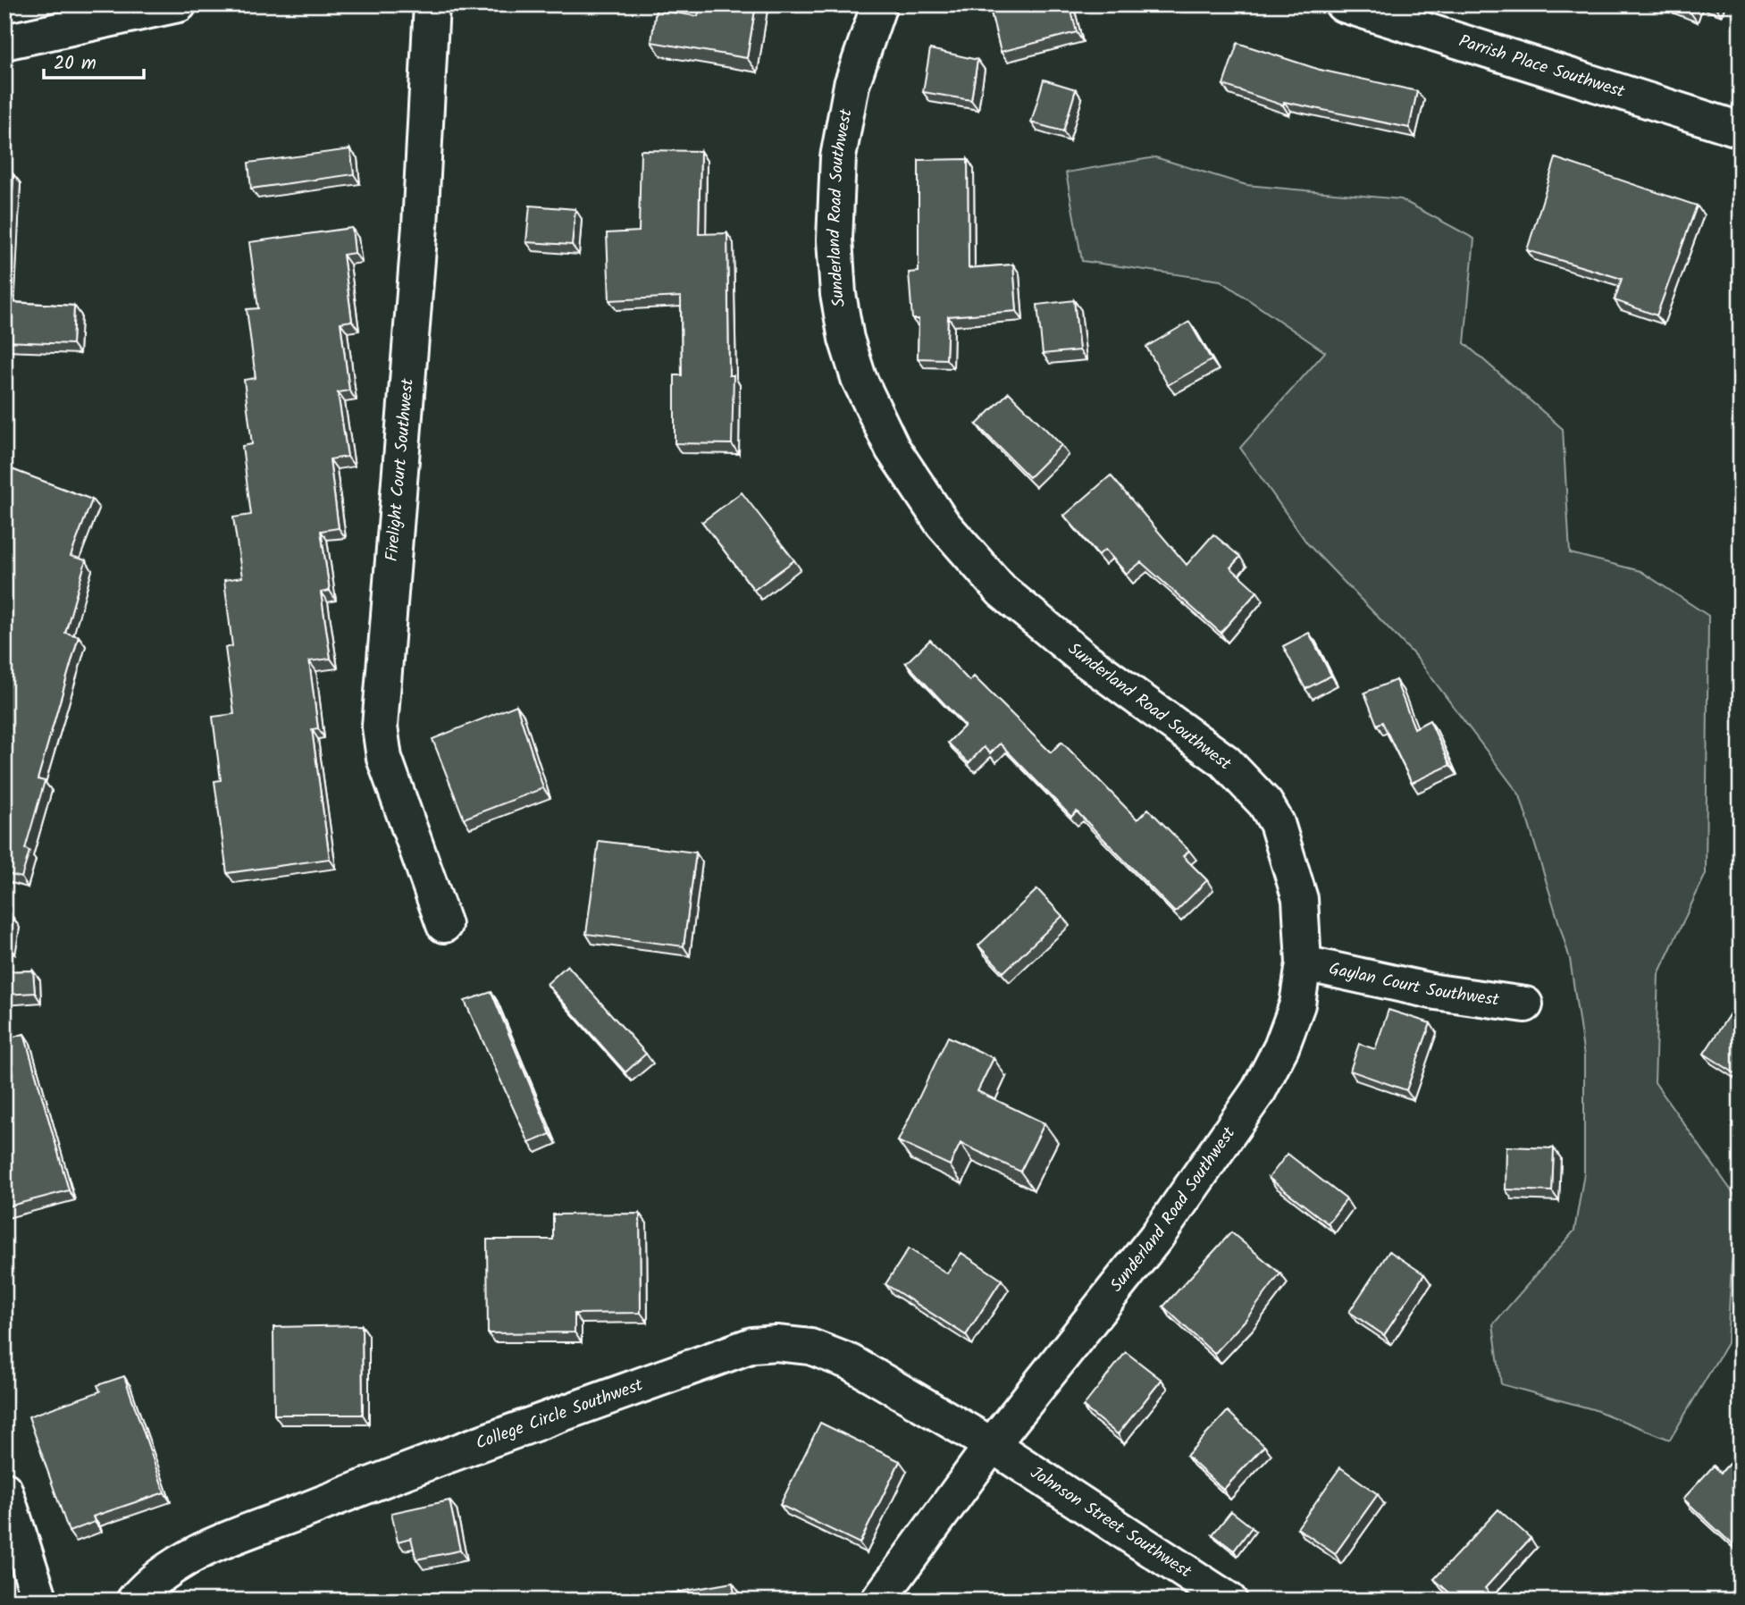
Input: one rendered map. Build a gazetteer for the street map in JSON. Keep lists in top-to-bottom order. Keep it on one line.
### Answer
{"streets":{"main road":["Parrish Place Southwest","Sunderland Road Southwest","Firelight Court Southwest","Gaylan Court Southwest","College Circle Southwest","Johnson Street Southwest"]},"crossings":[["Sunderland Road Southwest","Gaylan Court Southwest"],["Sunderland Road Southwest","College Circle Southwest"],["Sunderland Road Southwest","Johnson Street Southwest"],["College Circle Southwest","Johnson Street Southwest"]],"scale_bar":"20 m"}
